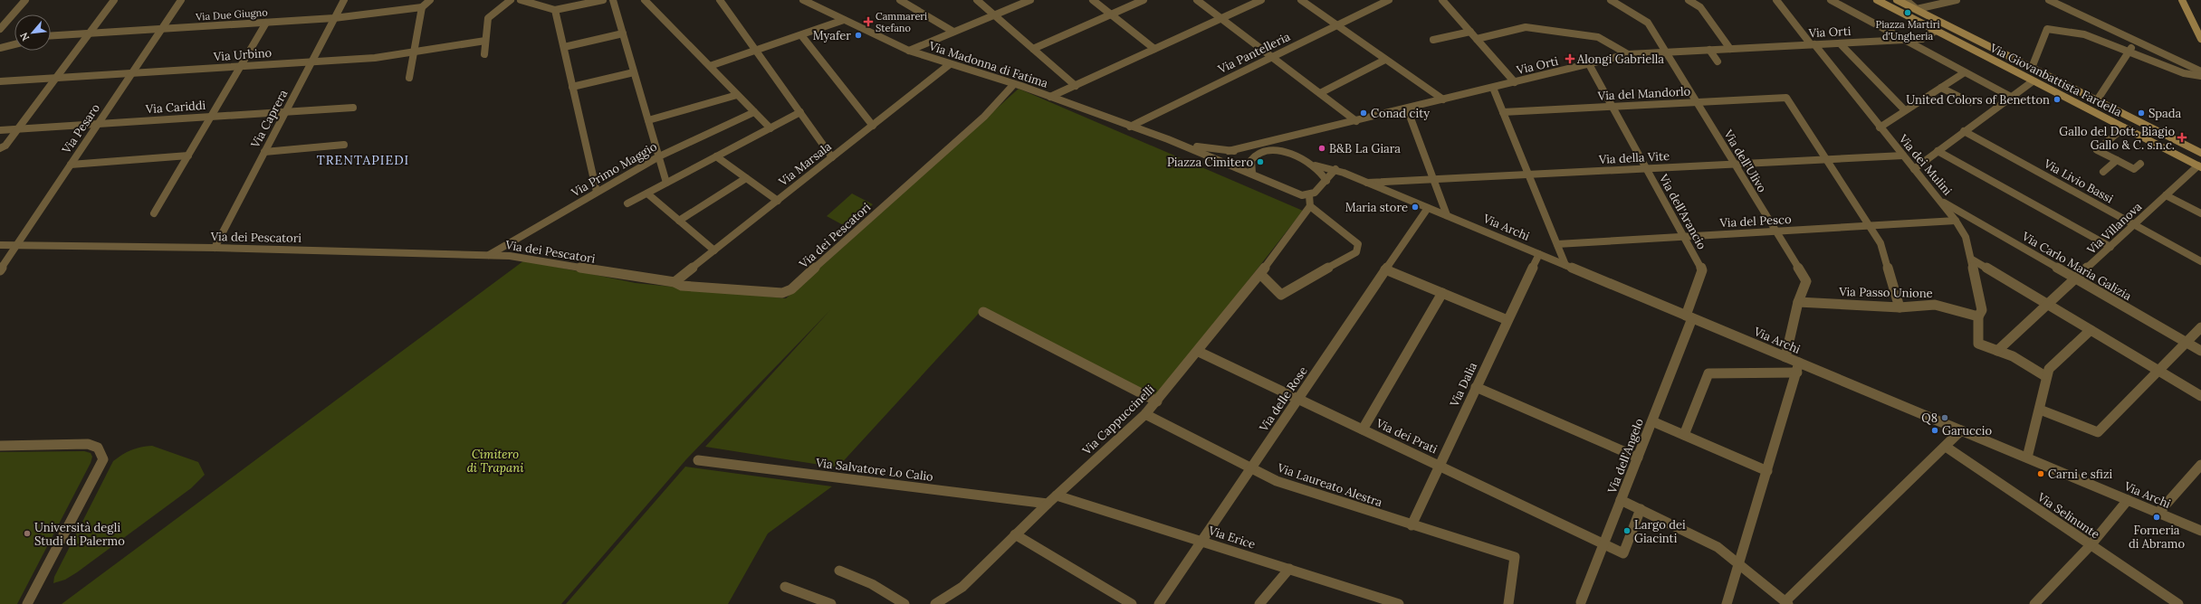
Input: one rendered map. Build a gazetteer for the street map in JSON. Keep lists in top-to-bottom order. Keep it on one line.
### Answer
{"streets":{"main road":["Via Giovanbattista Fardella"],"street":["Via Due Giugno","Via Orti","Via Pantelleria","Via Urbino","Via Madonna di Fatima","Via del Mandorlo","Via Cariddi","Via Caprera","Via Pesaro","Via della Vite","Via dell'Ulivo","Via Marsala","Via dei Mulini","Via Primo Maggio","Via Livio Bassi","Via dell'Arancio","Via del Pesco","Via Archi","Via Villanova","Via dei Pescatori","Via Carlo Maria Galizia","Via Passo Unione","Via Dalia","Via delle Rose","Via Cappuccinelli","Via dei Prati","Via dell'Angelo","Via Salvatore Lo Calio","Via Laureato Alestra","Via Selinunte","Via Erice"]},"crossings":[["Via Due Giugno","Via Caprera"],["Via Due Giugno","Via Pesaro"],["Via Orti","Via Giovanbattista Fardella"],["Via Orti","Via dell'Ulivo"],["Via Orti","Via dei Mulini"],["Via Orti","Via dell'Arancio"],["Via Pantelleria","Via Madonna di Fatima"],["Via Urbino","Via Caprera"],["Via Urbino","Via Pesaro"],["Via Madonna di Fatima","Via Marsala"],["Via Madonna di Fatima","Via dei Pescatori"],["Via Giovanbattista Fardella","Via Villanova"],["Via del Mandorlo","Via della Vite"],["Via del Mandorlo","Via dell'Ulivo"],["Via del Mandorlo","Via dell'Arancio"],["Via Cariddi","Via Caprera"],["Via Cariddi","Via Pesaro"],["Via Caprera","Via dei Pescatori"],["Via Pesaro","Via dei Pescatori"],["Via della Vite","Via dell'Ulivo"],["Via della Vite","Via dei Mulini"],["Via della Vite","Via dell'Arancio"],["Via della Vite","Via Archi"],["Via dell'Ulivo","Via del Pesco"],["Via dell'Ulivo","Via Passo Unione"],["Via Marsala","Via dei Pescatori"],["Via dei Mulini","Via del Pesco"],["Via dei Mulini","Via Carlo Maria Galizia"],["Via dei Mulini","Via Passo Unione"],["Via Primo Maggio","Via dei Pescatori"],["Via Livio Bassi","Via Villanova"],["Via dell'Arancio","Via del Pesco"],["Via dell'Arancio","Via Archi"],["Via dell'Arancio","Via dell'Angelo"],["Via del Pesco","Via Carlo Maria Galizia"],["Via Archi","Via Dalia"],["Via Archi","Via delle Rose"],["Via Archi","Via dell'Angelo"],["Via Villanova","Via Carlo Maria Galizia"],["Via Dalia","Via dei Prati"],["Via Dalia","Via Laureato Alestra"],["Via delle Rose","Via dei Prati"],["Via delle Rose","Via Laureato Alestra"],["Via delle Rose","Via Erice"],["Via Cappuccinelli","Via dei Prati"],["Via Cappuccinelli","Via Salvatore Lo Calio"],["Via Cappuccinelli","Via Laureato Alestra"],["Via Cappuccinelli","Via Erice"],["Via dei Prati","Via dell'Angelo"]],"districts":["TRENTAPIEDI"],"parks":["Cimitero di Trapani"],"places":{"other":["Piazza Martiri d'Ungheria","Myafer","United Colors of Benetton","Conad city","Spada","B&B La Giara","Piazza Cimitero","Maria store","Q8","Garuccio","Carni e sfizi","Forneria di Abramo","Largo dei Giacinti","Università degli Studi di Palermo"],"health":["Cammareri Stefano","Alongi Gabriella","Gallo del Dott. Biagio Gallo & C. s.n.c."]},"north":"bottom left"}
